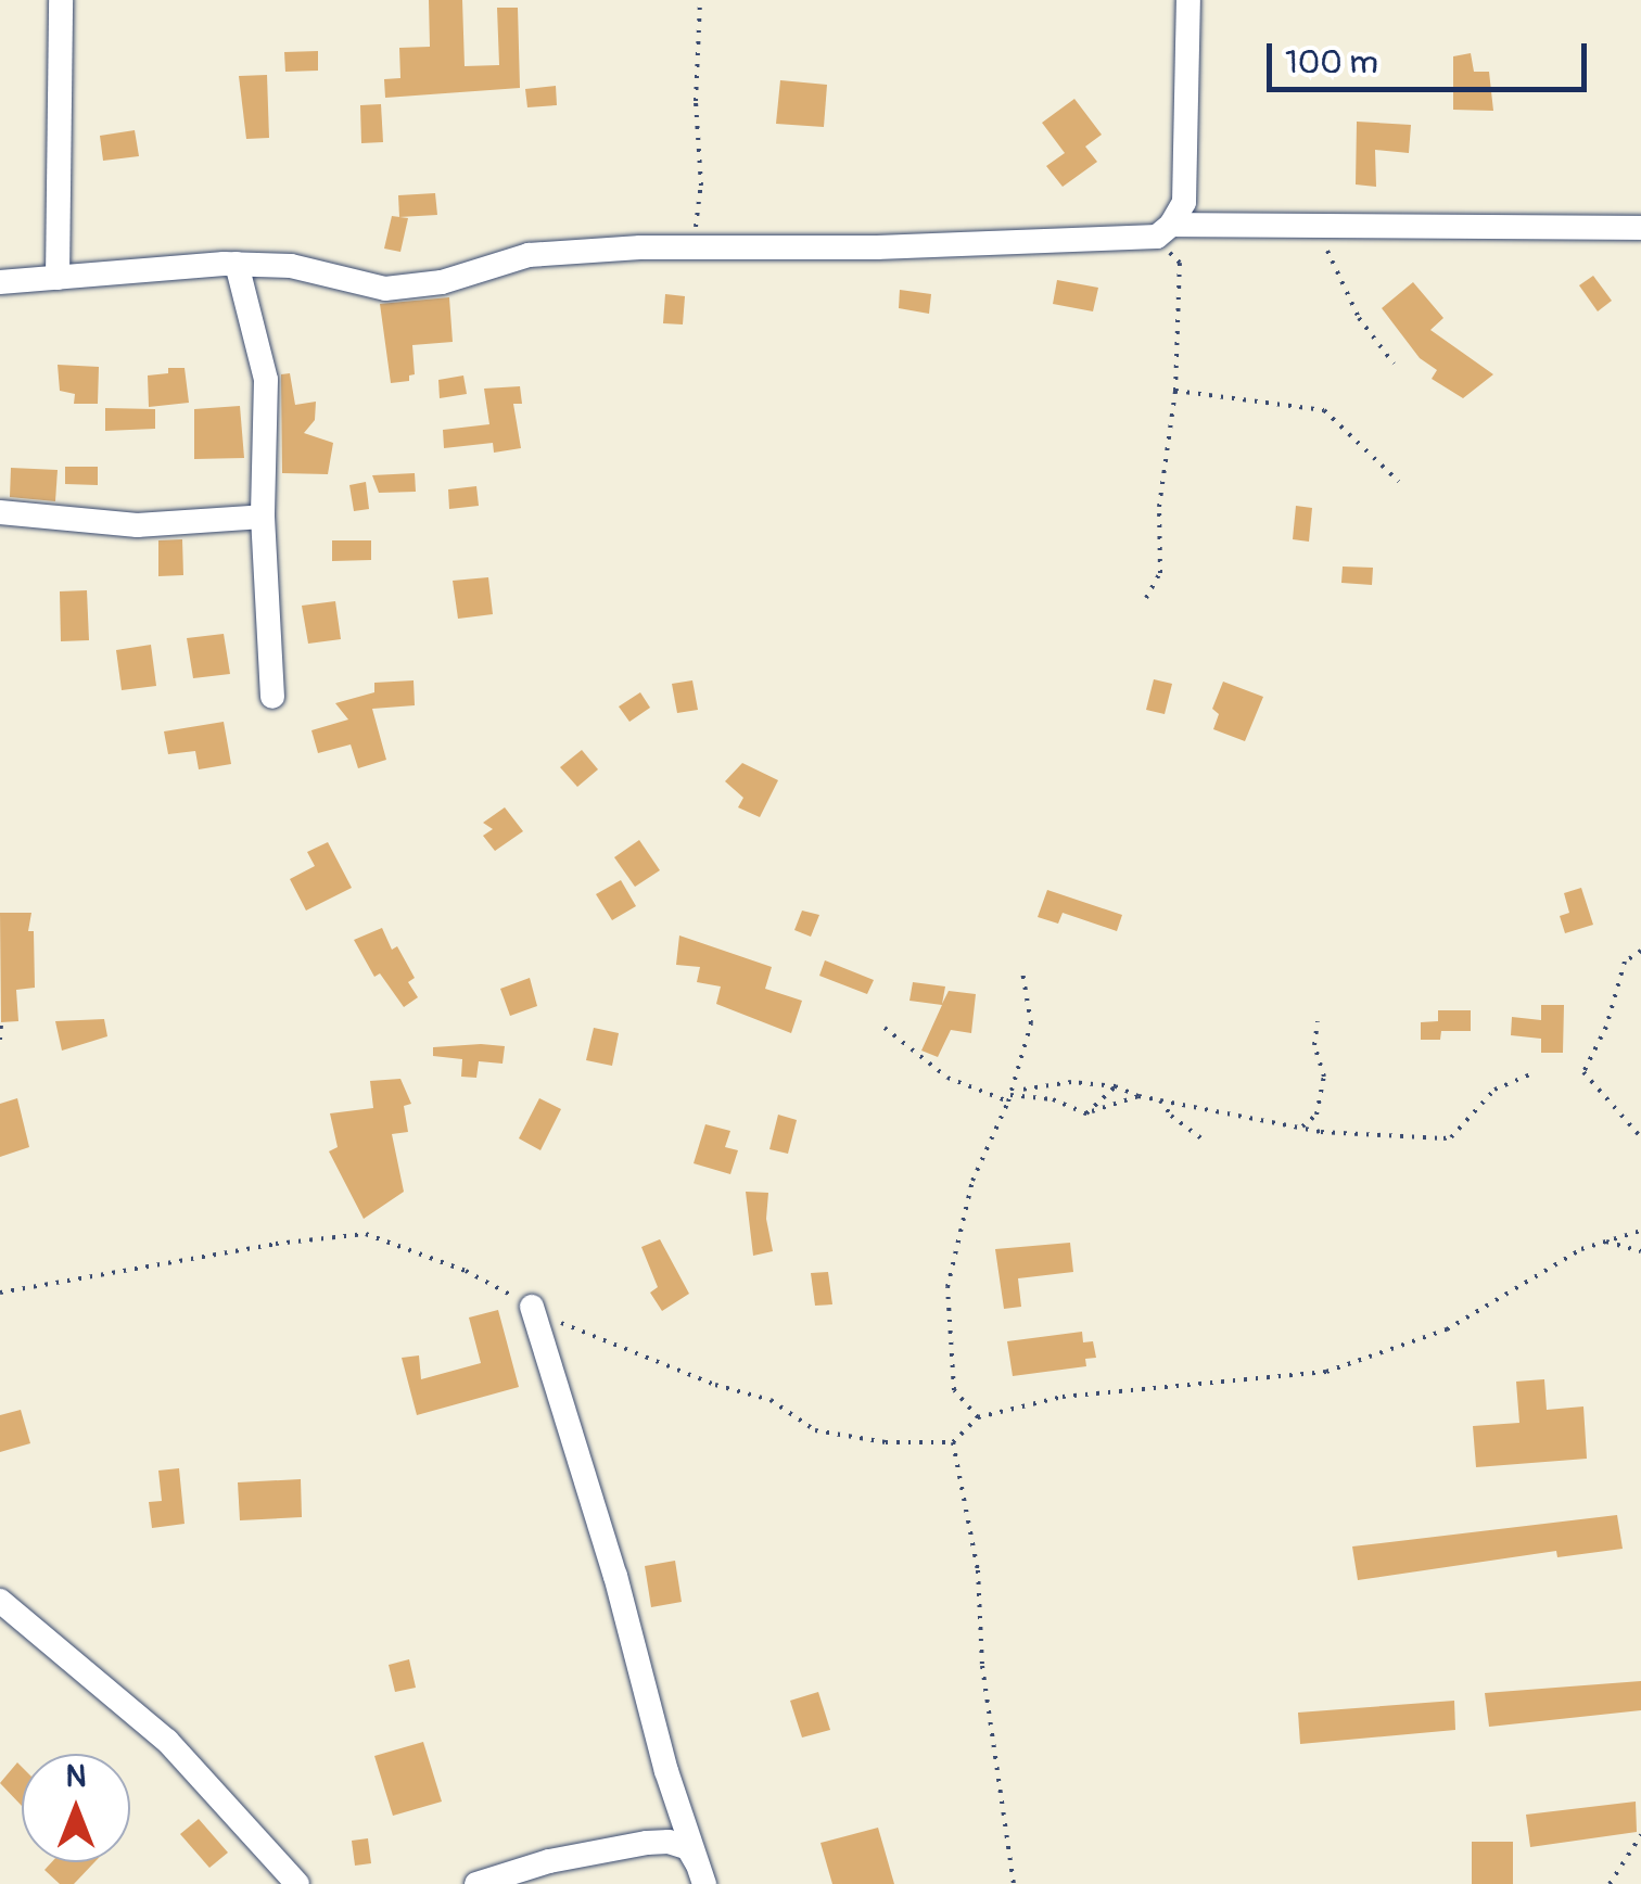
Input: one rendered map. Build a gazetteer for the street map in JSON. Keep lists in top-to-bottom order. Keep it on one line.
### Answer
{"scale_bar":"100 m","north":"top"}
